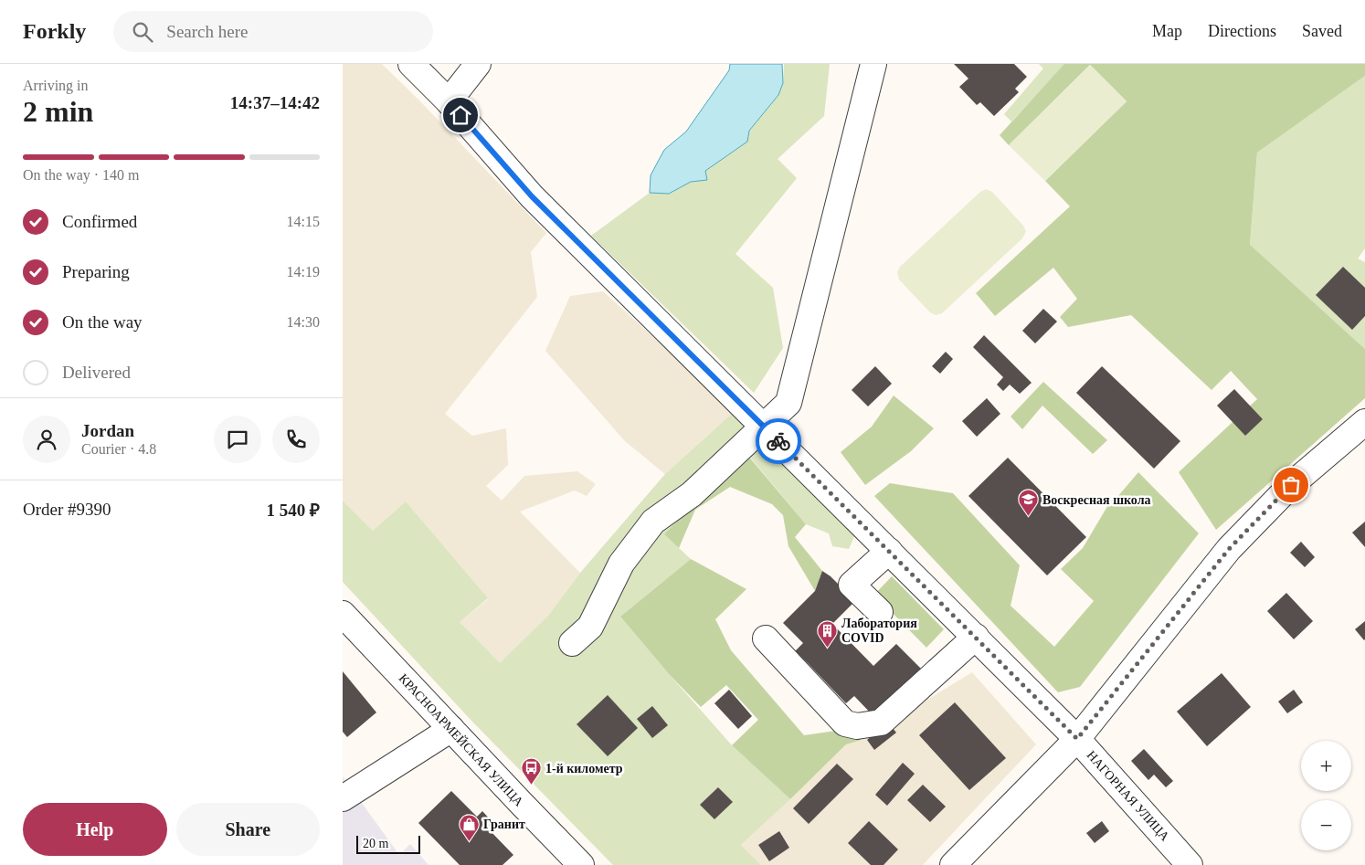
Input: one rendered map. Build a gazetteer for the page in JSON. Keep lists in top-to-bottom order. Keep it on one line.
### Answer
{"streets":{"street":["КРАСНОАРМЕЙСКАЯ УЛИЦА","НАГОРНАЯ УЛИЦА"]},"places":{"school or university":["Воскресная школа"],"building":["Лаборатория COVID"],"bus stop":["1-й километр"],"shop":["Гранит"]},"scale_bar":"20 m","page":{"header":"Forkly","search":"Search here","nav":["Map","Directions","Saved"],"heading":["2 min","Arriving in","14:37–14:42"],"panel":["Jordan","Courier · 4.8","Order #9390","1 540 ₽"],"bar":"On the way · 140 m","list":[["Confirmed","14:15"],["Preparing","14:19"],["On the way","14:30"],"Delivered"],"map_buttons":["+","−"],"buttons":["Help","Share"],"scale":"20 m"}}
